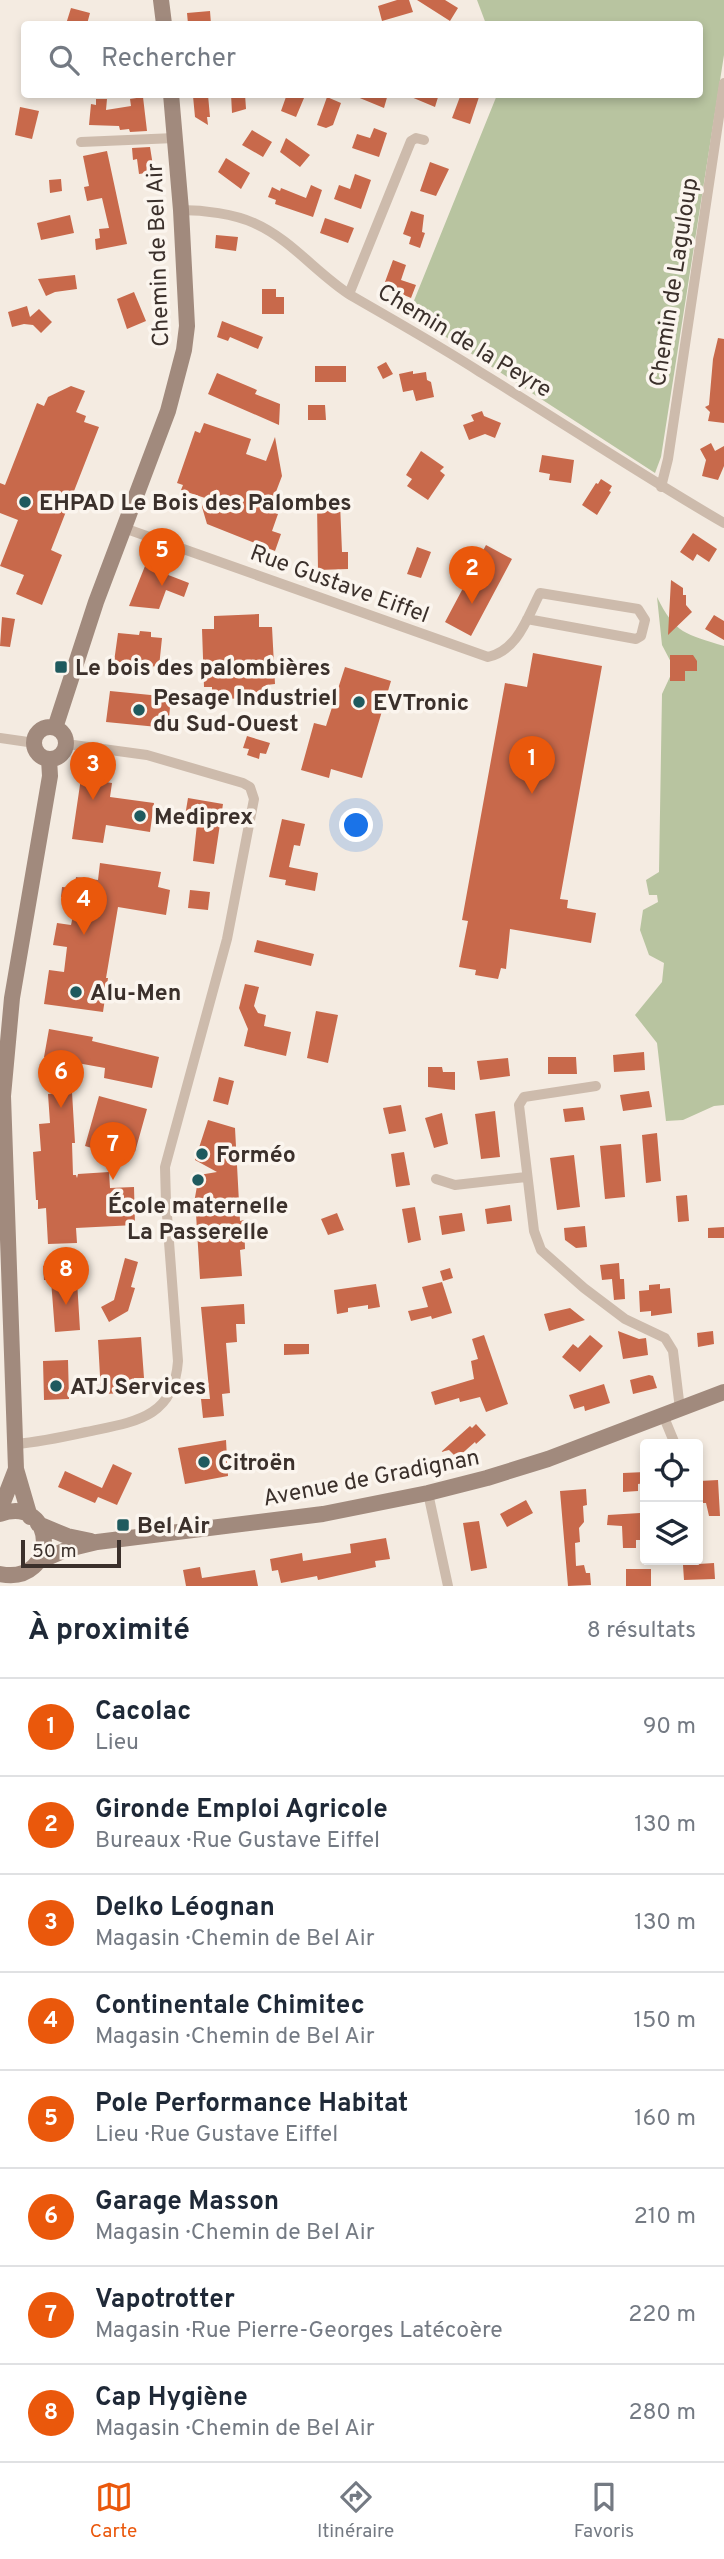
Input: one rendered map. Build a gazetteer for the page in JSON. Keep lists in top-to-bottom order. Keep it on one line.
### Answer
{"streets":{"street":["Chemin de Bel Air","Chemin de Laguloup","Chemin de la Peyre","Rue Gustave Eiffel","Avenue de Gradignan"]},"crossings":[["Chemin de Bel Air","Chemin de la Peyre"],["Chemin de Bel Air","Rue Gustave Eiffel"],["Chemin de Laguloup","Chemin de la Peyre"]],"places":{"other":["EHPAD Le Bois des Palombes","EVTronic","Pesage Industriel du Sud-Ouest","Mediprex","Alu-Men","Forméo","École maternelle La Passerelle","ATJ Services","Citroën"],"transit":["Le bois des palombières","Bel Air"]},"scale_bar":"50 m","page":{"search":"Rechercher","pins":["5","2","1","3","4","6","7","8"],"scale":"50 m","heading":["À proximité","8 résultats"],"list":[{"mark":"1","name":"Cacolac","note":"Lieu","value":"90 m"},{"mark":"2","name":"Gironde Emploi Agricole","note":"Bureaux · Rue Gustave Eiffel","value":"130 m"},{"mark":"3","name":"Delko Léognan","note":"Magasin · Chemin de Bel Air","value":"130 m"},{"mark":"4","name":"Continentale Chimitec","note":"Magasin · Chemin de Bel Air","value":"150 m"},{"mark":"5","name":"Pole Performance Habitat","note":"Lieu · Rue Gustave Eiffel","value":"160 m"},{"mark":"6","name":"Garage Masson","note":"Magasin · Chemin de Bel Air","value":"210 m"},{"mark":"7","name":"Vapotrotter","note":"Magasin · Rue Pierre-Georges Latécoère","value":"220 m"},{"mark":"8","name":"Cap Hygiène","note":"Magasin · Chemin de Bel Air","value":"280 m"}],"nav":["Carte","Itinéraire","Favoris"]}}
